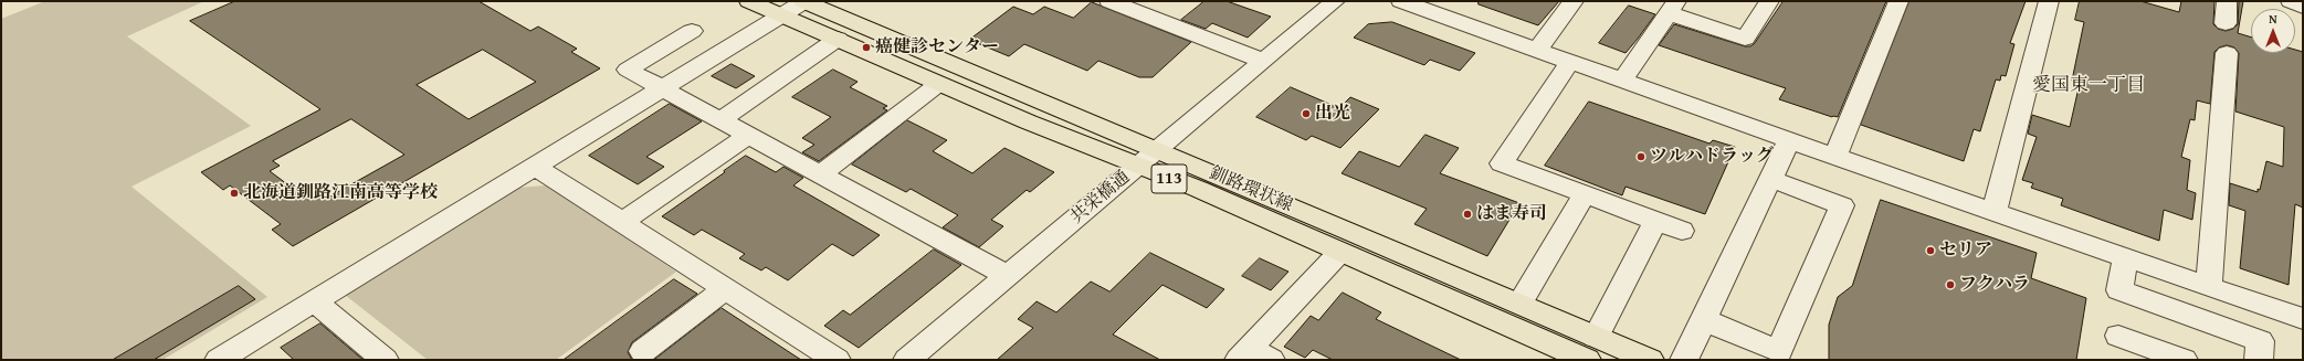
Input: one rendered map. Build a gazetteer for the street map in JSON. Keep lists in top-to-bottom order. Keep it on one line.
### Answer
{"streets":{"main road":["113","釧路環状線"],"street":["共栄橋通"]},"crossings":[["釧路環状線","共栄橋通"]],"districts":["愛国東一丁目"],"places":["癌健診センター","出光","ツルハドラッグ","北海道釧路江南高等学校","はま寿司","セリア","フクハラ"],"north":"top"}
